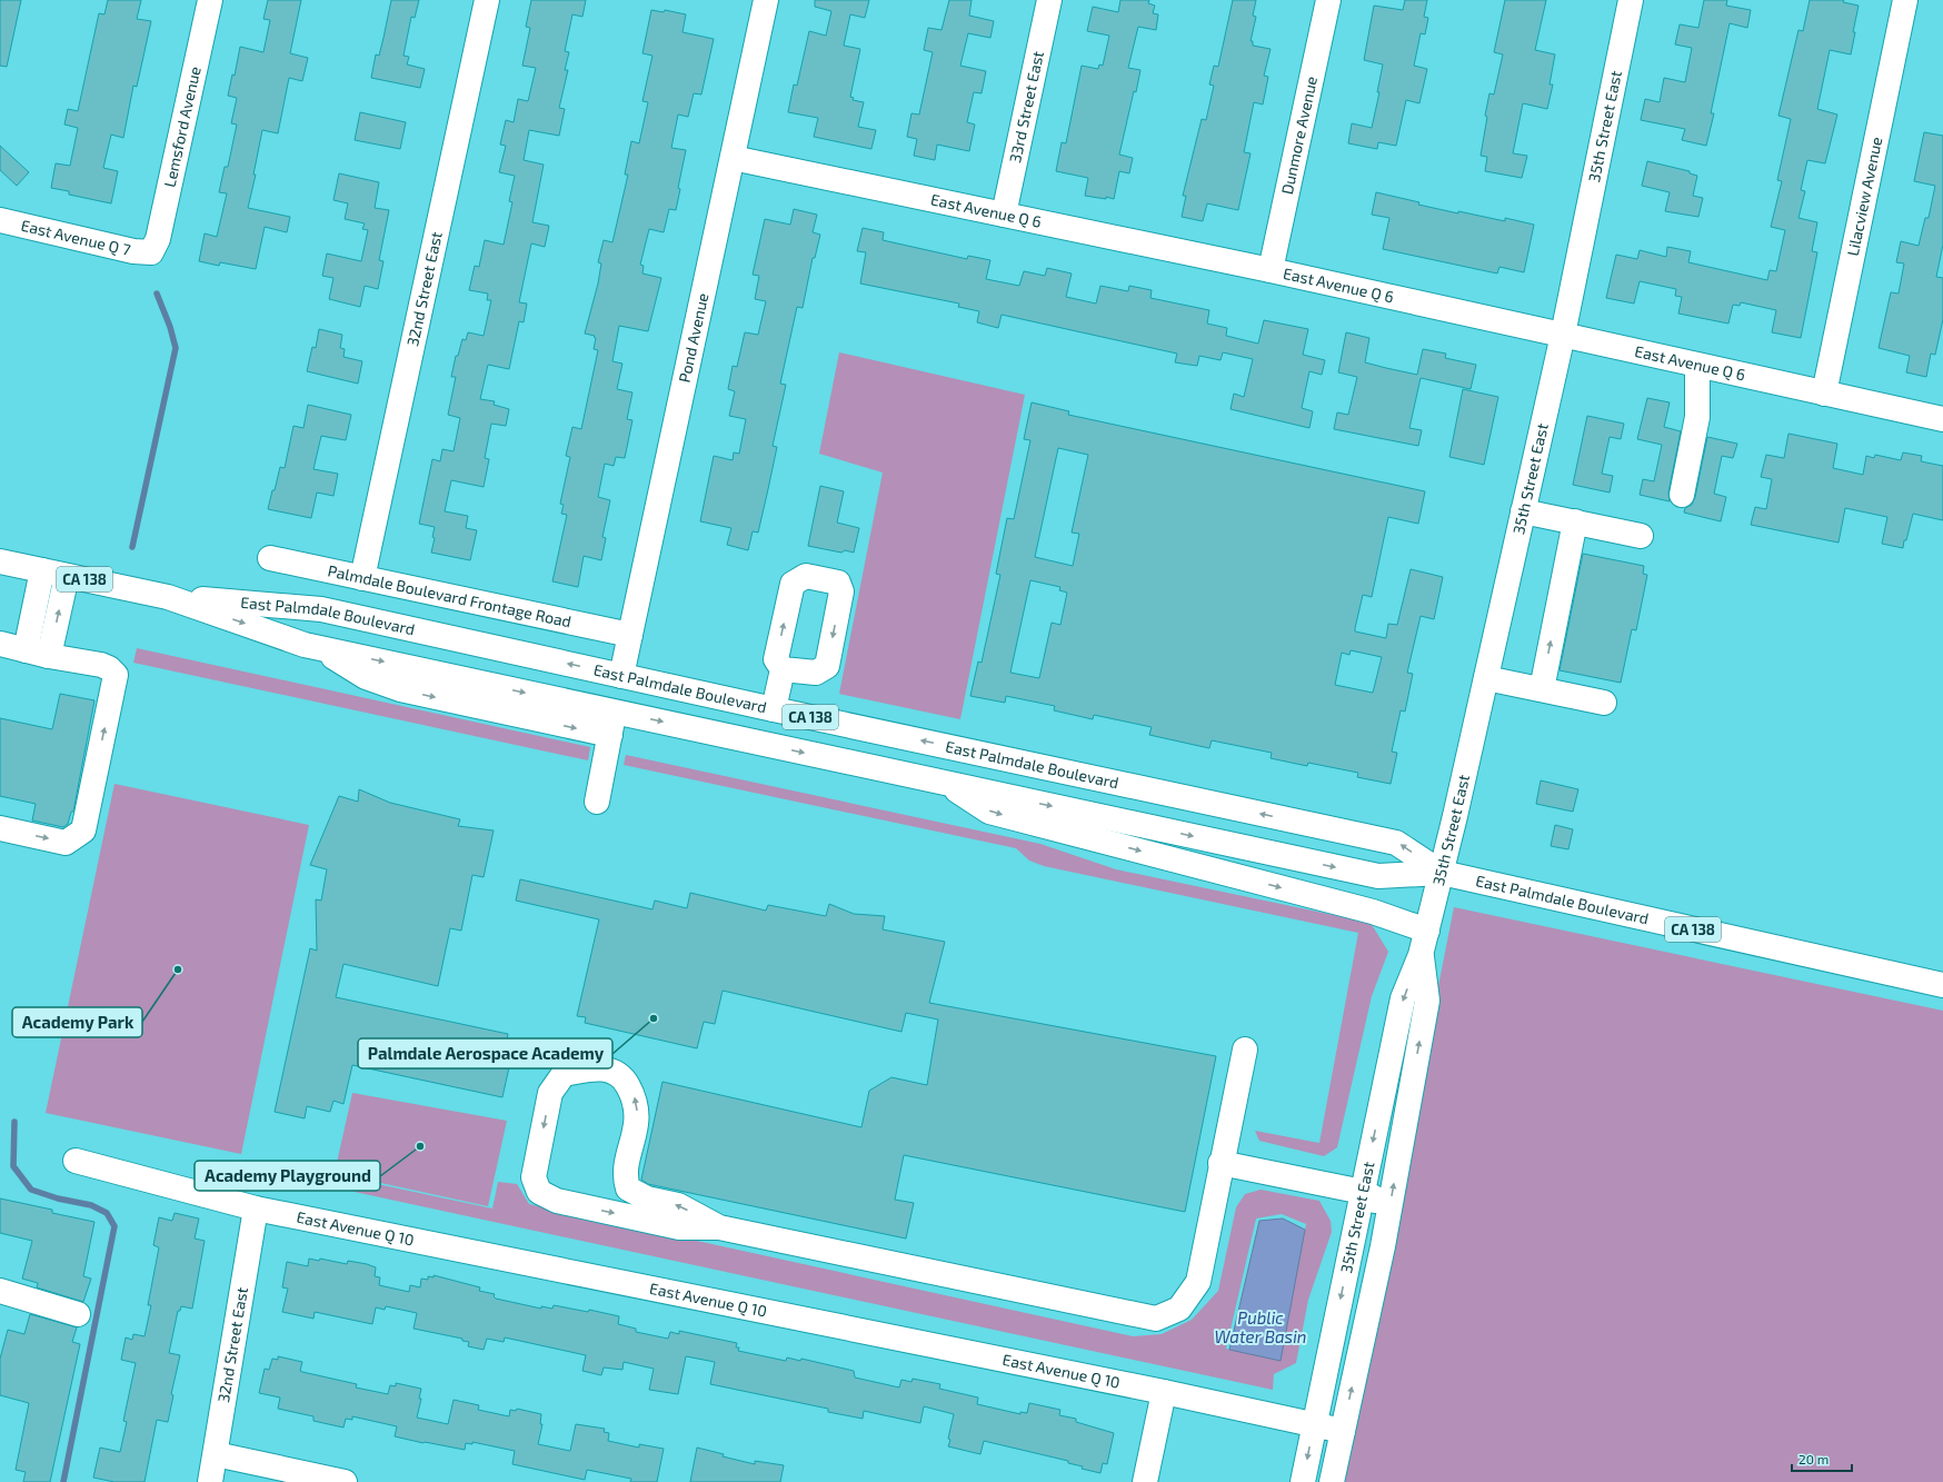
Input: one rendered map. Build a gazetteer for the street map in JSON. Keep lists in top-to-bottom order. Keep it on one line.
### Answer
{"streets":{"main road":["33rd Street East","Lemsford Avenue","35th Street East","Dunmore Avenue","Lilacview Avenue","East Avenue Q 6","East Avenue Q 7","32nd Street East","Pond Avenue","CA 138","Palmdale Boulevard Frontage Road","East Palmdale Boulevard","East Avenue Q 10"]},"crossings":[["33rd Street East","East Avenue Q 6"],["Lemsford Avenue","East Avenue Q 7"],["35th Street East","East Avenue Q 6"],["35th Street East","East Palmdale Boulevard"],["35th Street East","East Avenue Q 10"],["Dunmore Avenue","East Avenue Q 6"],["Lilacview Avenue","East Avenue Q 6"],["East Avenue Q 6","Pond Avenue"],["32nd Street East","Palmdale Boulevard Frontage Road"],["32nd Street East","East Avenue Q 10"],["Pond Avenue","Palmdale Boulevard Frontage Road"],["Pond Avenue","East Palmdale Boulevard"]],"water":["Public Water Basin"],"places":["Academy Park","Palmdale Aerospace Academy","Academy Playground"],"scale_bar":"20 m"}
